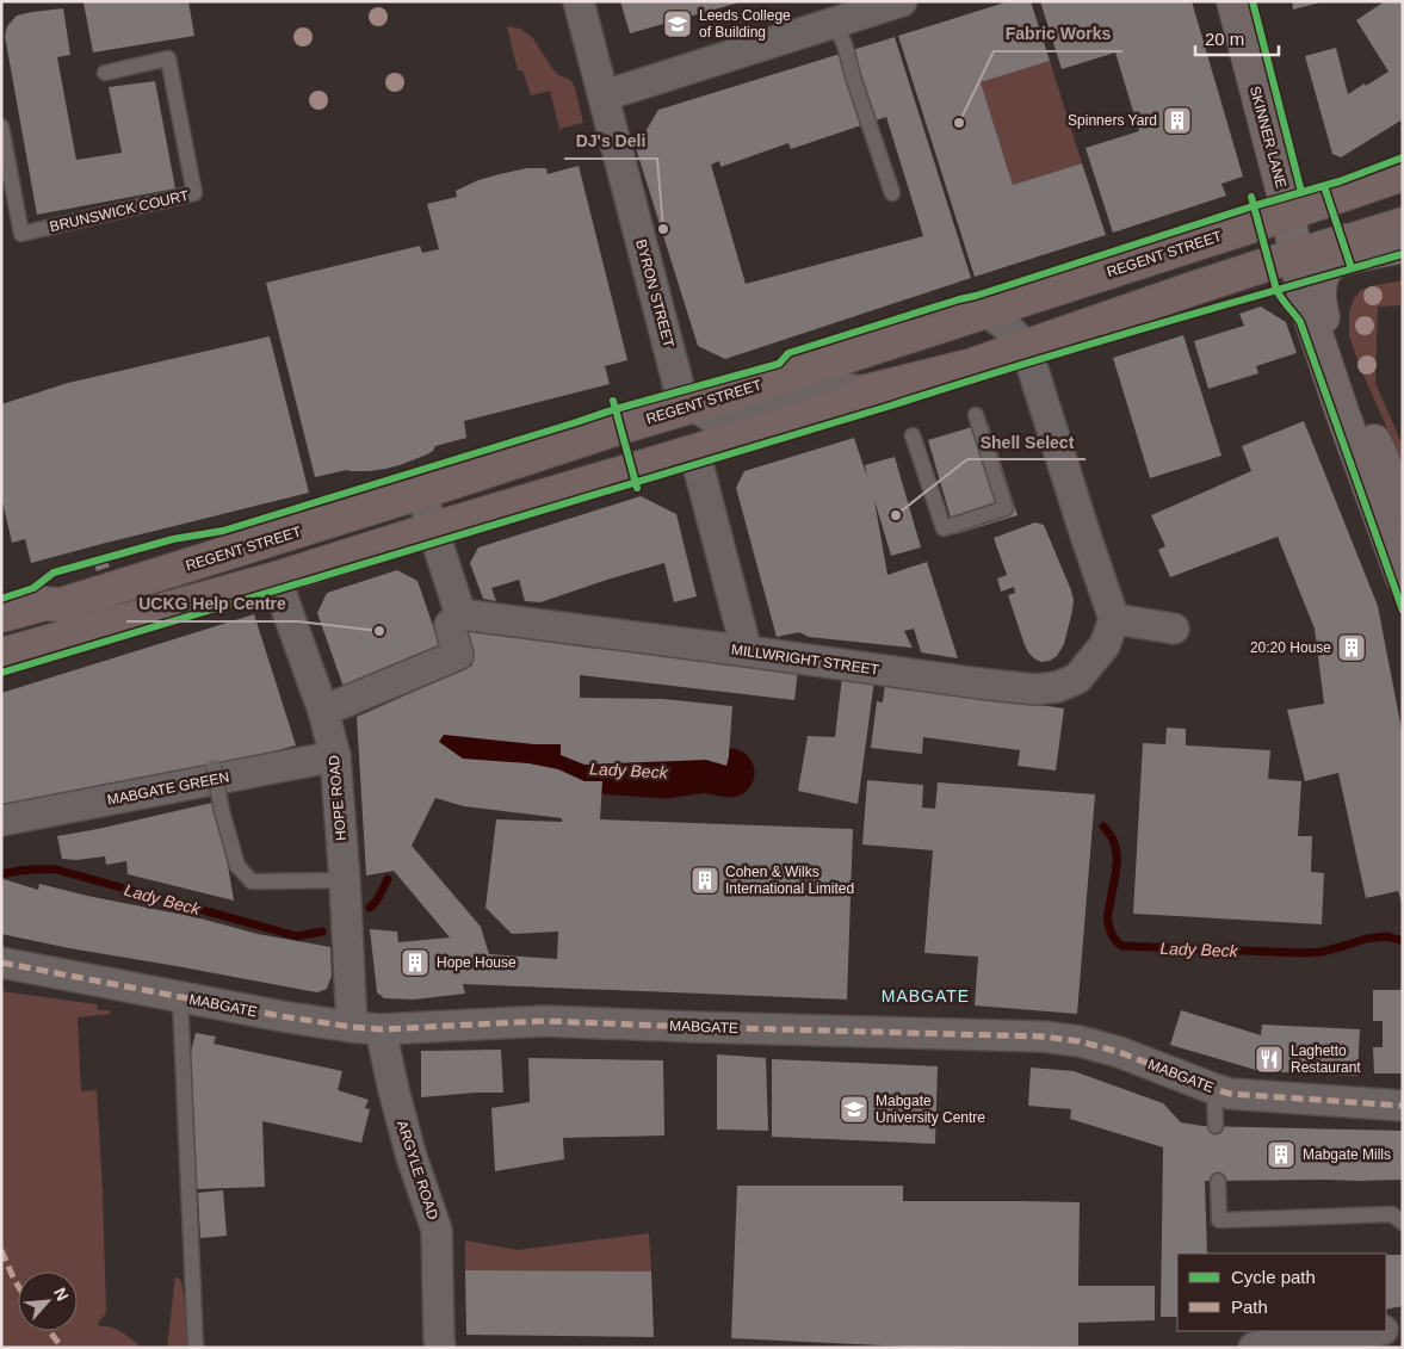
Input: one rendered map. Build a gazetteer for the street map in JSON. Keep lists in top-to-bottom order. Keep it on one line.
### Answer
{"streets":{"highway":["REGENT STREET"],"street":["SKINNER LANE","BYRON STREET","MILLWRIGHT STREET","MABGATE GREEN","HOPE ROAD","MABGATE","ARGYLE ROAD"],"lane":["BRUNSWICK COURT"]},"crossings":[["SKINNER LANE","REGENT STREET"],["REGENT STREET","BYRON STREET"],["MABGATE GREEN","HOPE ROAD"],["HOPE ROAD","MABGATE"],["HOPE ROAD","ARGYLE ROAD"],["MABGATE","ARGYLE ROAD"]],"districts":["MABGATE"],"water":["Lady Beck"],"places":{"school or university":["Leeds College of Building","Mabgate University Centre"],"building":["Spinners Yard","20:20 House","Cohen & Wilks International Limited","Hope House","Mabgate Mills"],"other":["Fabric Works","DJ's Deli","Shell Select","UCKG Help Centre"],"restaurant":["Laghetto Restaurant"]},"legend":["Cycle path","Path"],"scale_bar":"20 m","north":"top right"}
